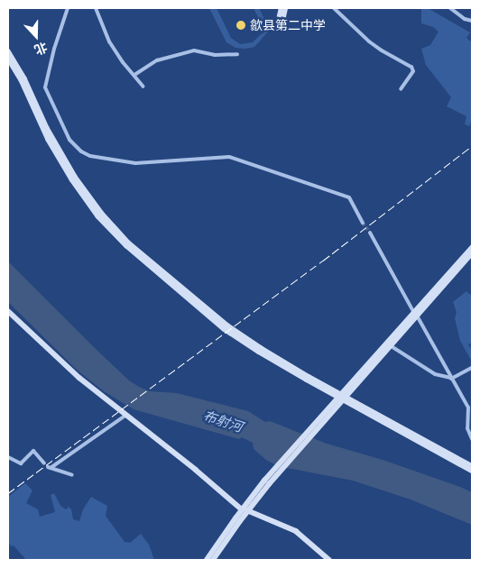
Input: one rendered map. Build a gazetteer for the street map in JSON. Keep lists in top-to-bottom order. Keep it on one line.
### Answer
{"water":["布射河"],"places":["歙县第二中学"],"north":"bottom"}
